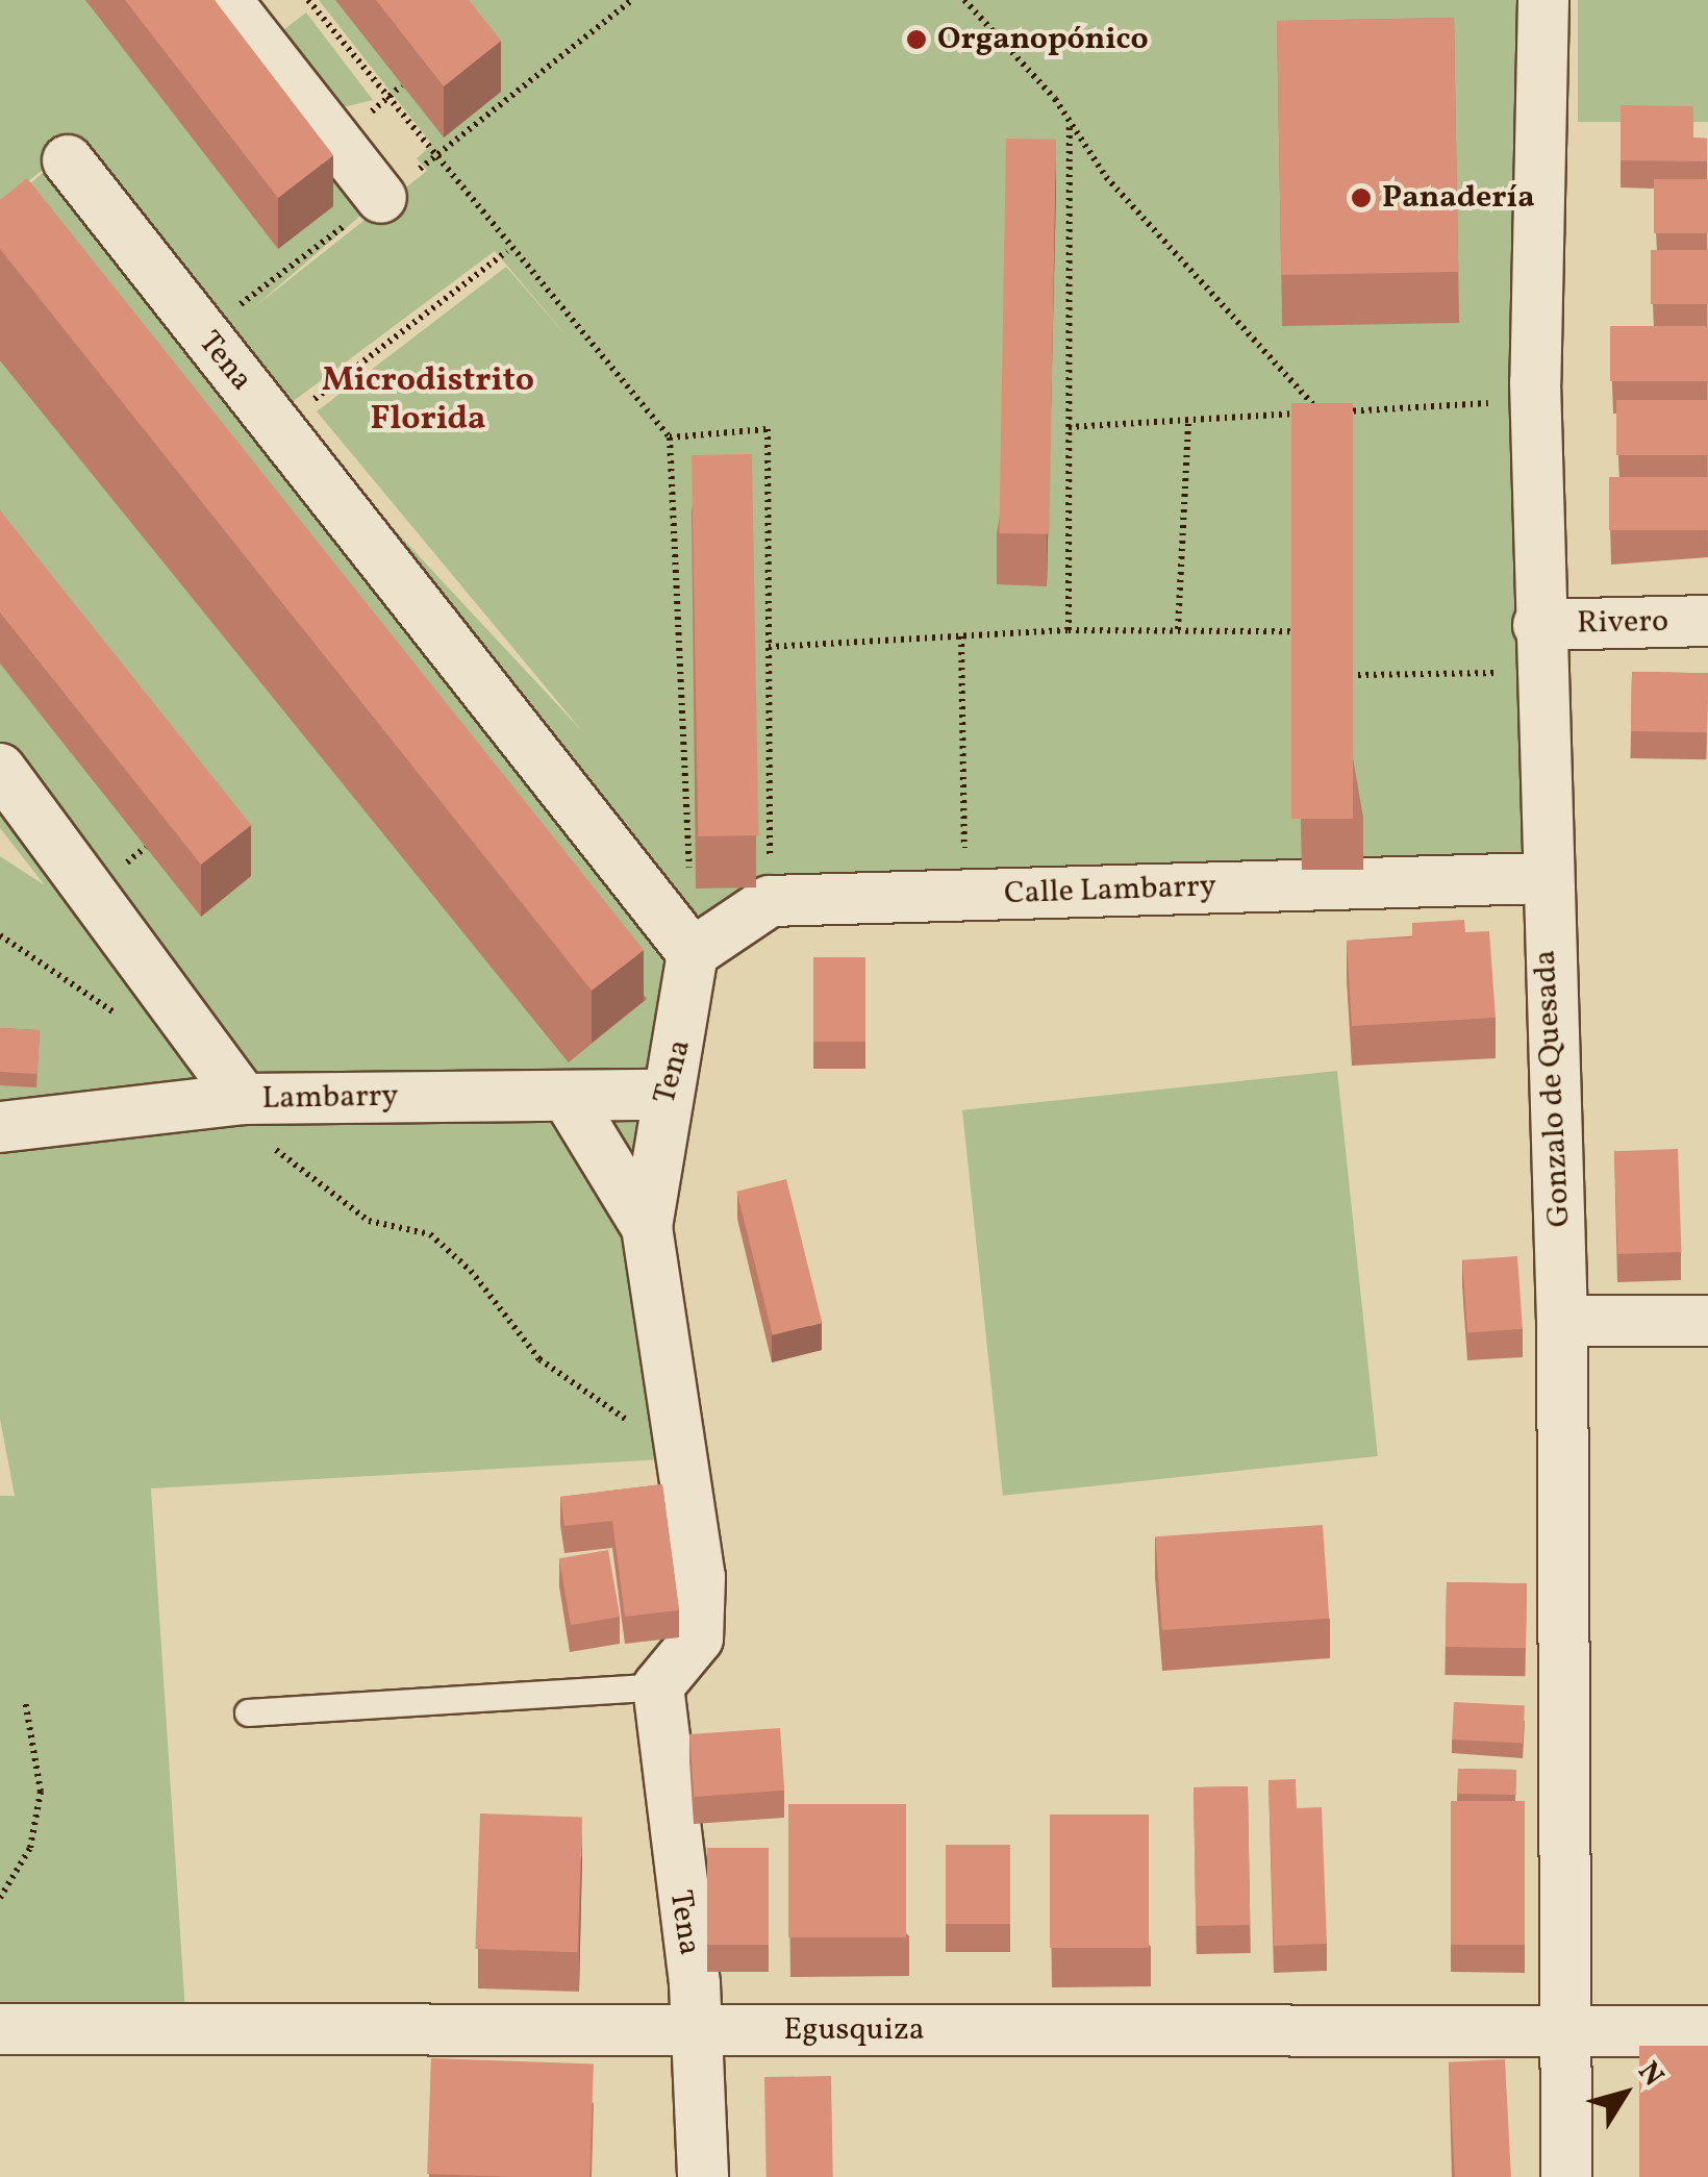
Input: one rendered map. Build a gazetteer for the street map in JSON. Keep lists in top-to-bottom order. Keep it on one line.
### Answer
{"streets":{"street":["Tena","Rivero","Calle Lambarry","Gonzalo de Quesada","Lambarry","Egusquiza"]},"crossings":[["Tena","Lambarry"],["Tena","Egusquiza"],["Rivero","Gonzalo de Quesada"],["Calle Lambarry","Gonzalo de Quesada"],["Gonzalo de Quesada","Egusquiza"]],"districts":["Microdistrito Florida"],"places":["Organopónico","Panadería"],"north":"top right"}
